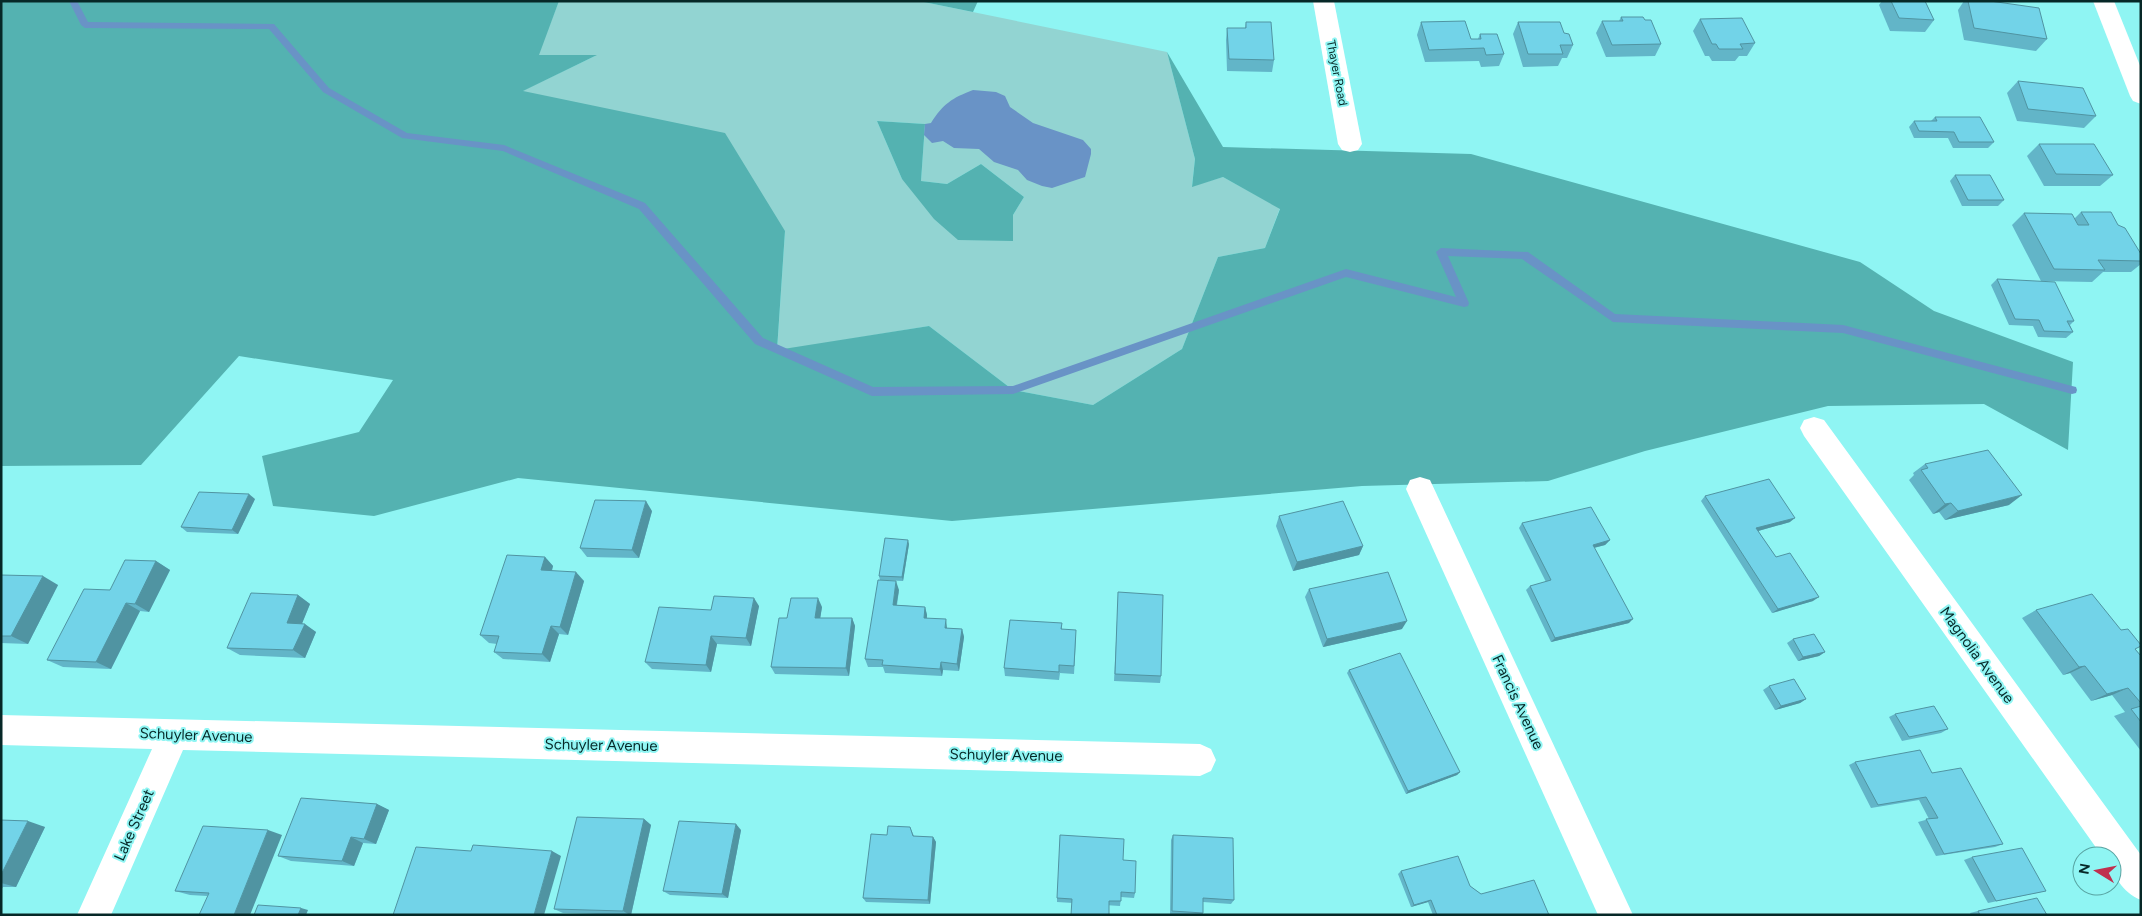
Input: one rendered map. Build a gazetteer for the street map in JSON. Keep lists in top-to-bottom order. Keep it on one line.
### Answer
{"streets":{"street":["Thayer Road","Magnolia Avenue","Francis Avenue","Schuyler Avenue","Lake Street"]},"crossings":[["Schuyler Avenue","Lake Street"]],"north":"left"}
